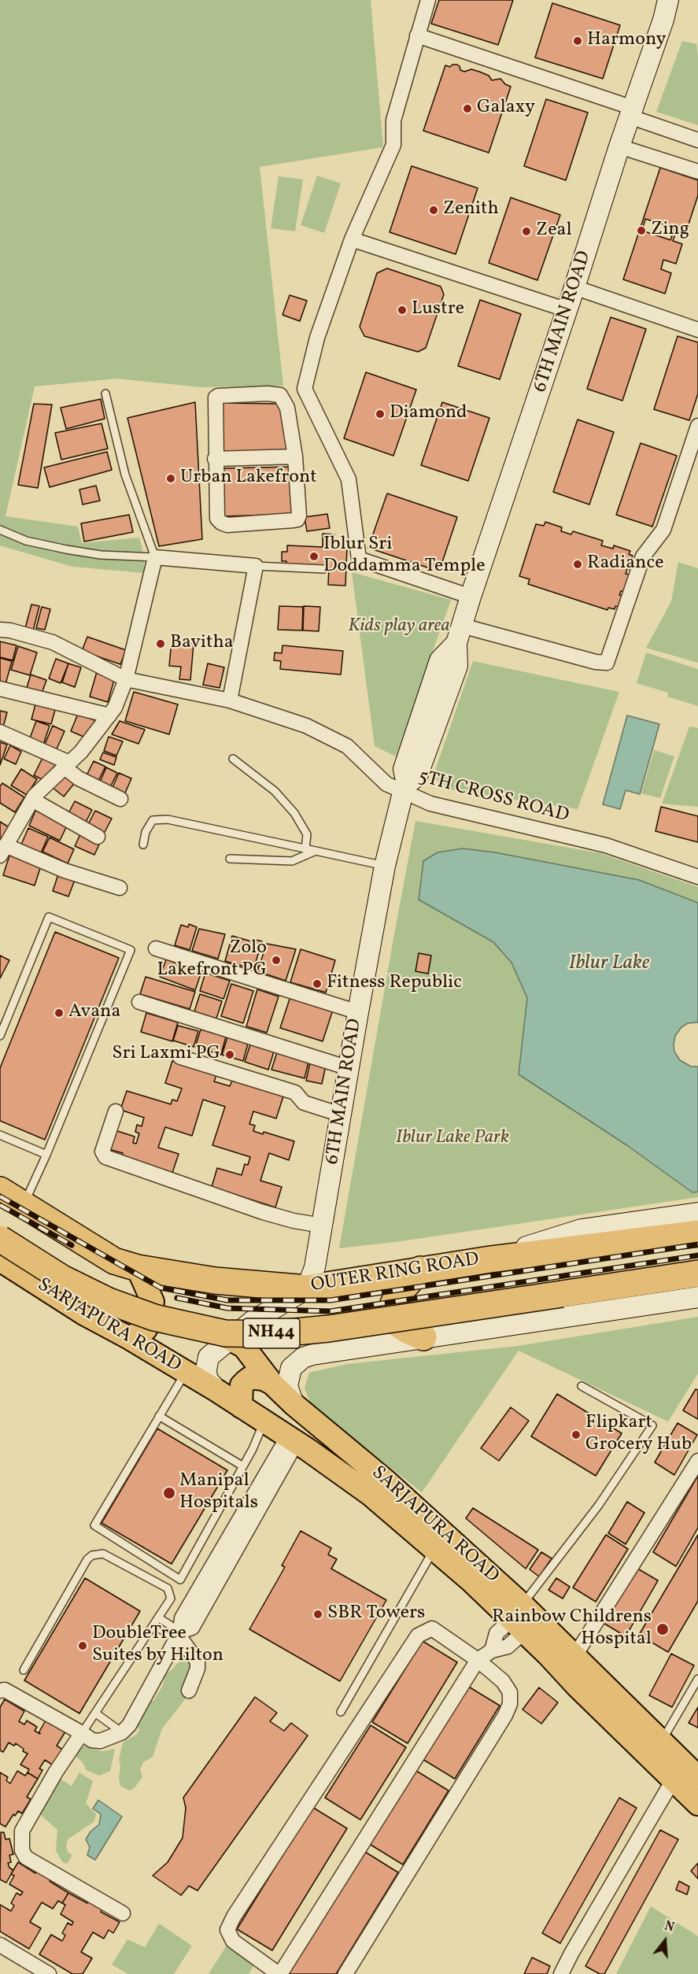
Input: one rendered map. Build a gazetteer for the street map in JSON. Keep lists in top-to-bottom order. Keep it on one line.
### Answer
{"streets":{"highway":["OUTER RING ROAD","NH44"],"main road":["SARJAPURA ROAD"],"street":["6TH MAIN ROAD","5TH CROSS ROAD"]},"crossings":[["6TH MAIN ROAD","5TH CROSS ROAD"],["6TH MAIN ROAD","OUTER RING ROAD"]],"water":["Iblur Lake"],"parks":["Kids play area","Iblur Lake Park"],"places":["Harmony","Galaxy","Zenith","Zing","Zeal","Lustre","Diamond","Urban Lakefront","Iblur Sri Doddamma Temple","Radiance","Bavitha","Zolo Lakefront PG","Fitness Republic","Avana","Sri Laxmi PG","Flipkart Grocery Hub","Manipal Hospitals","SBR Towers","Rainbow Childrens Hospital","DoubleTree Suites by Hilton"],"north":"top"}
